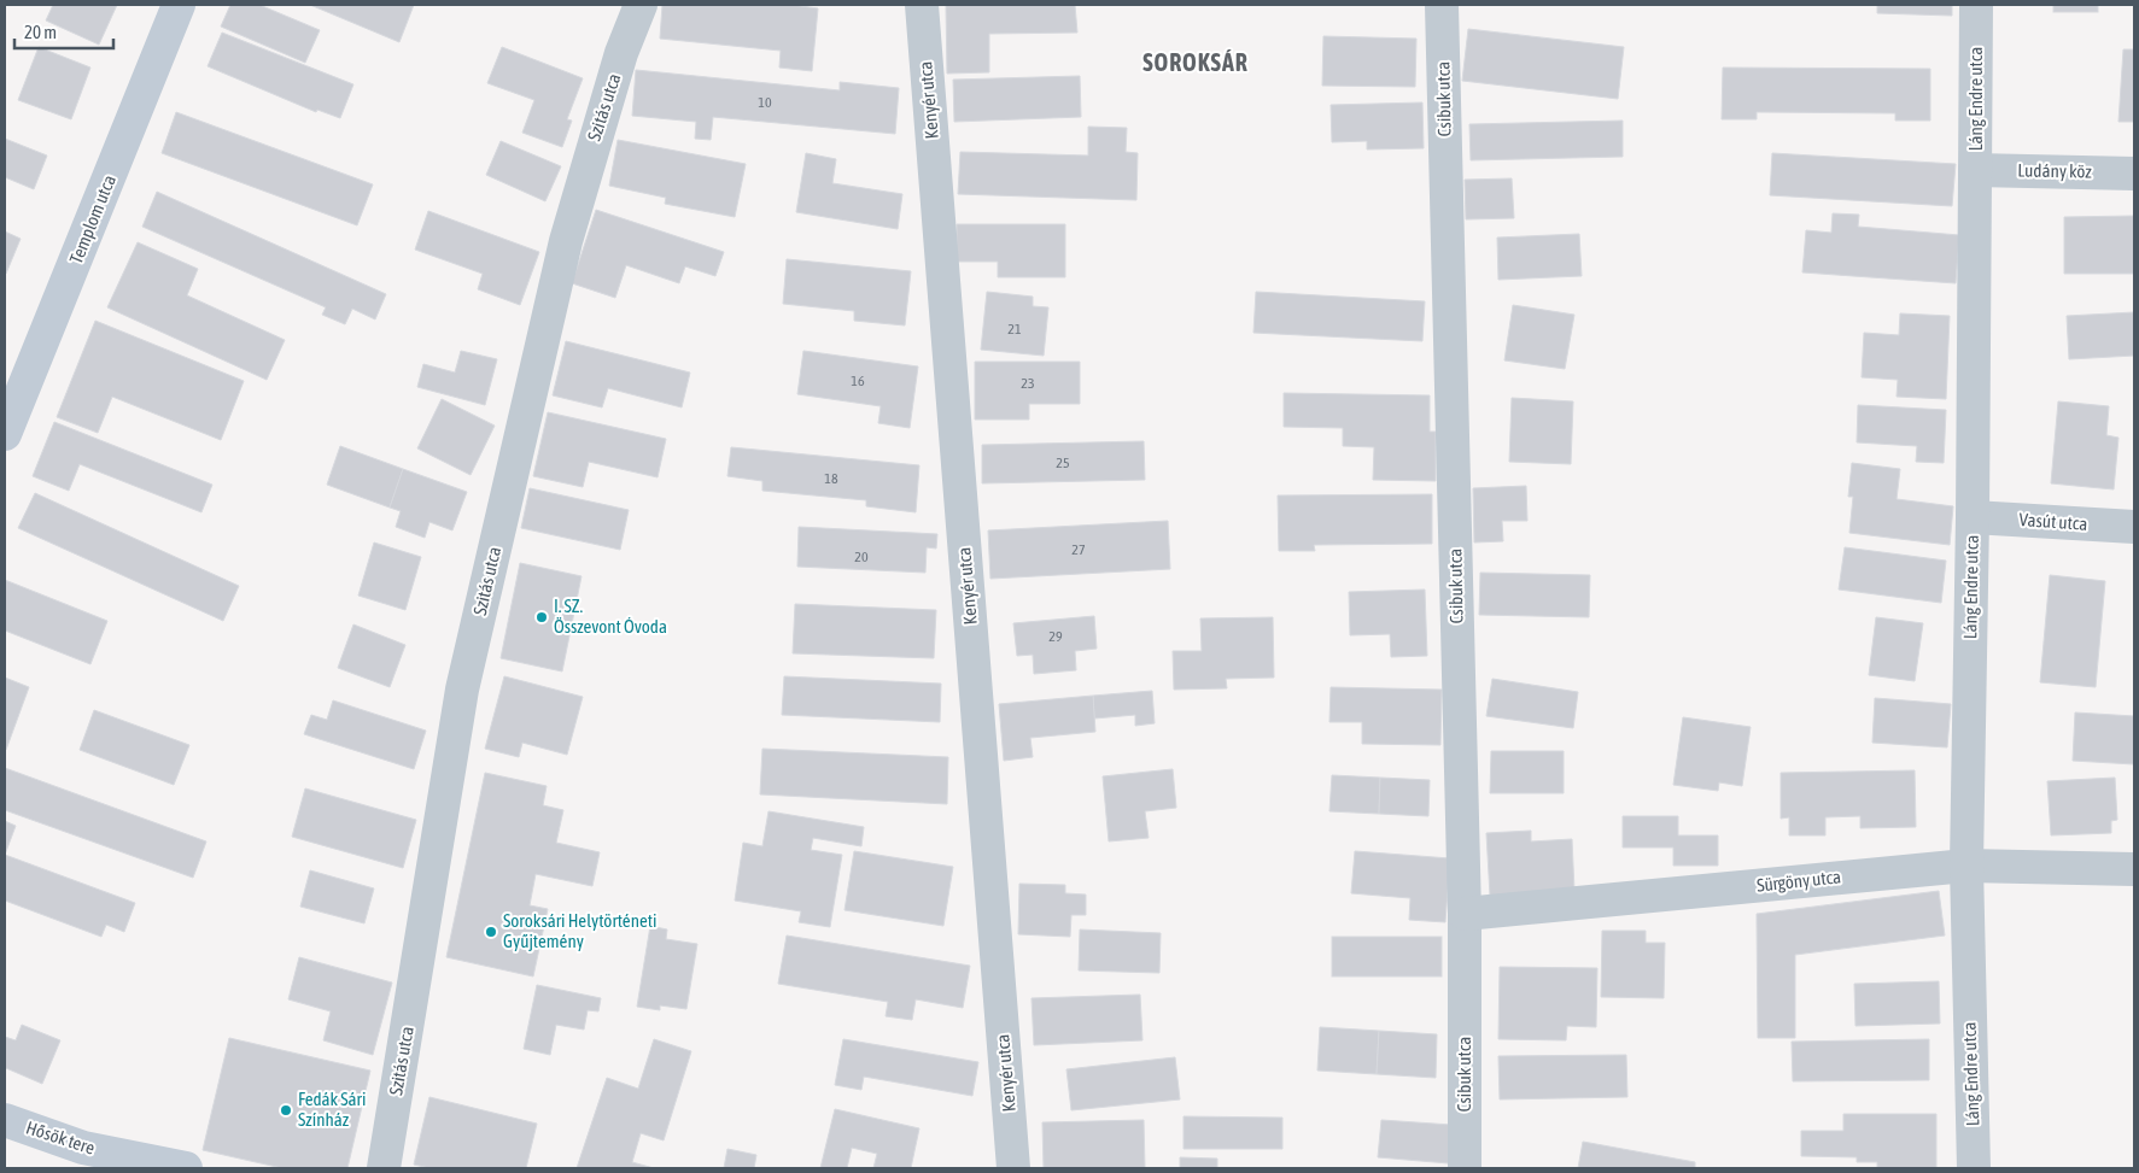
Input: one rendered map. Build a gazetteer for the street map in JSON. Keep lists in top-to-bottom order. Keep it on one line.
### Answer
{"streets":{"street":["Csibuk utca","Láng Endre utca","Kenyér utca","Szitás utca","Ludány köz","Templom utca","Vasút utca","Sürgöny utca","Hősök tere"]},"crossings":[["Csibuk utca","Sürgöny utca"],["Láng Endre utca","Ludány köz"],["Láng Endre utca","Vasút utca"],["Láng Endre utca","Sürgöny utca"]],"districts":["SOROKSÁR"],"places":["I. SZ. Összevont Óvoda","Soroksári Helytörténeti Gyűjtemény","Fedák Sári Színház"],"house_numbers":["10","21","16","23","25","18","27","20","29"],"scale_bar":"20 m"}
